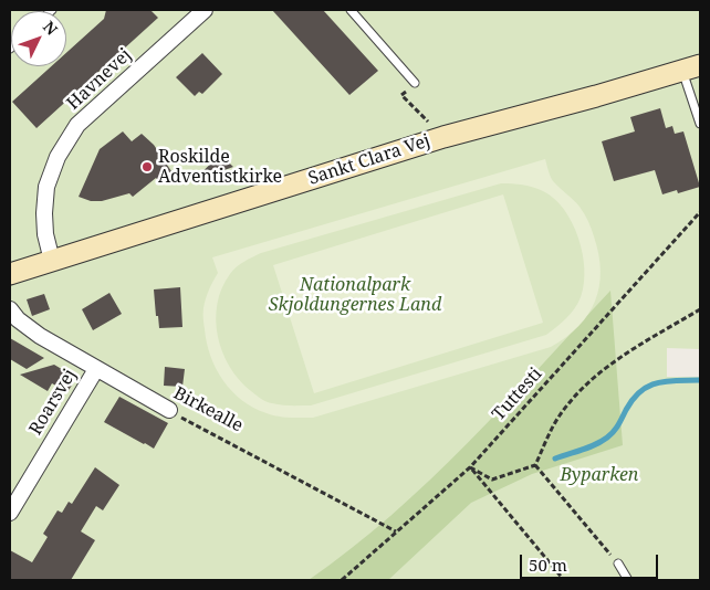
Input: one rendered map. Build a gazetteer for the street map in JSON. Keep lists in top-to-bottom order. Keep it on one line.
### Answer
{"streets":{"main road":["Sankt Clara Vej"],"street":["Havnevej","Roarsvej","Birkealle"],"path":["Tuttesti"]},"crossings":[["Havnevej","Sankt Clara Vej"],["Tuttesti","Birkealle"],["Roarsvej","Birkealle"]],"parks":["Nationalpark Skjoldungernes Land","Byparken"],"places":["Roskilde Adventistkirke"],"scale_bar":"50 m","north":"top right"}
